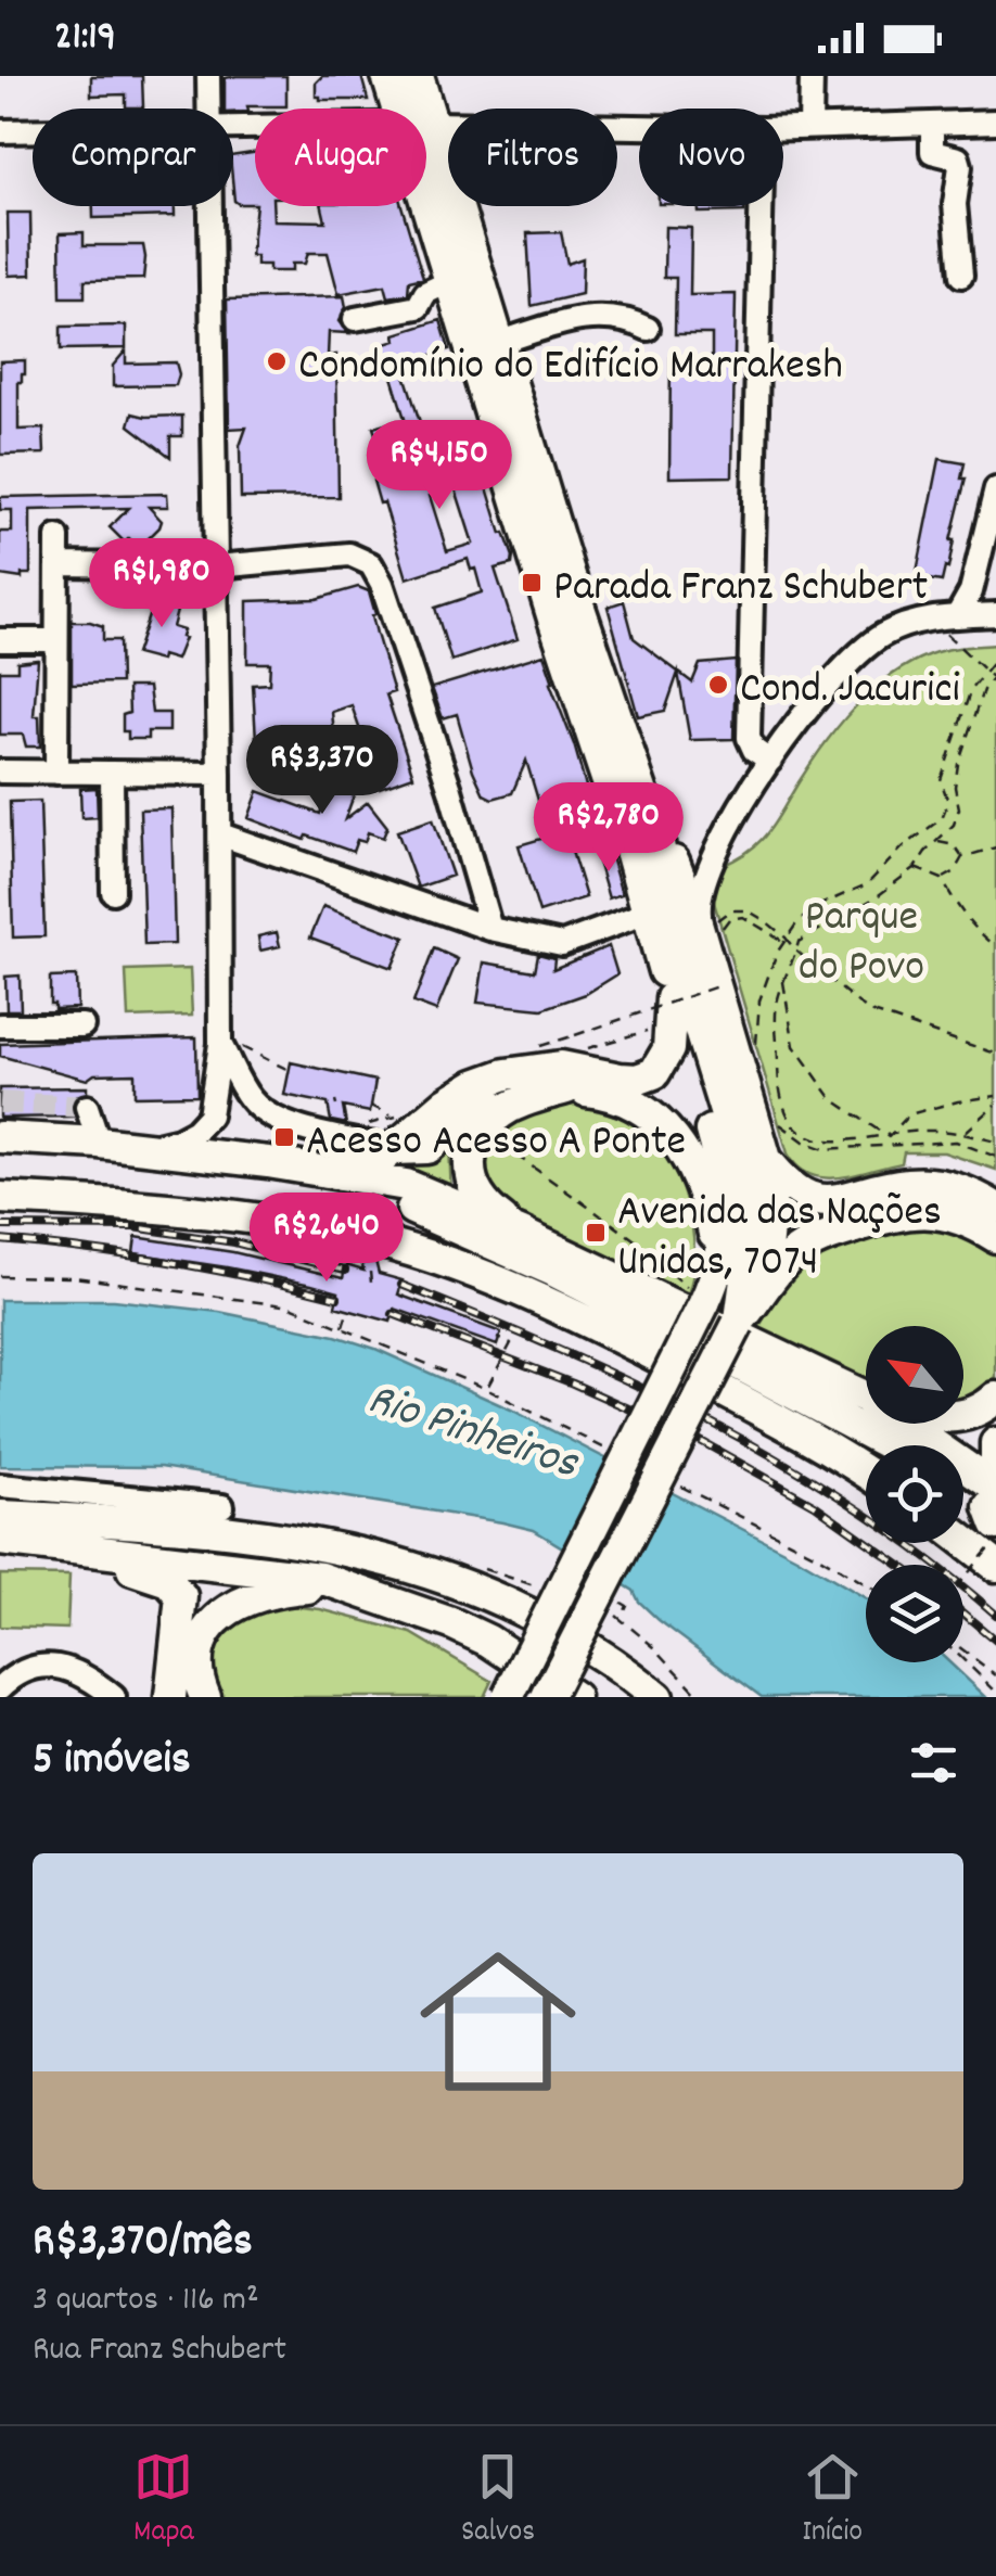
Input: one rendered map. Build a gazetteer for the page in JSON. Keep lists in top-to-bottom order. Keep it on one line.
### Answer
{"water":["Rio Pinheiros"],"parks":["Parque do Povo"],"places":{"other":["Condomínio do Edifício Marrakesh","Cond. Jacurici"],"transit":["Parada Franz Schubert","Acesso Acesso A Ponte","Avenida das Nações Unidas, 7074"]},"north":"top left","page":{"status":"21:19","chip":["Comprar","Alugar","Filtros","Novo"],"price":["R$4,150","R$1,980","R$3,370","R$2,780","R$2,640"],"heading":"5 imóveis","list":[{"name":"R$3,370/mês","note":"3 quartos · 116 m² · Rua Franz Schubert"}],"tabs":["Mapa","Salvos","Início"]}}
